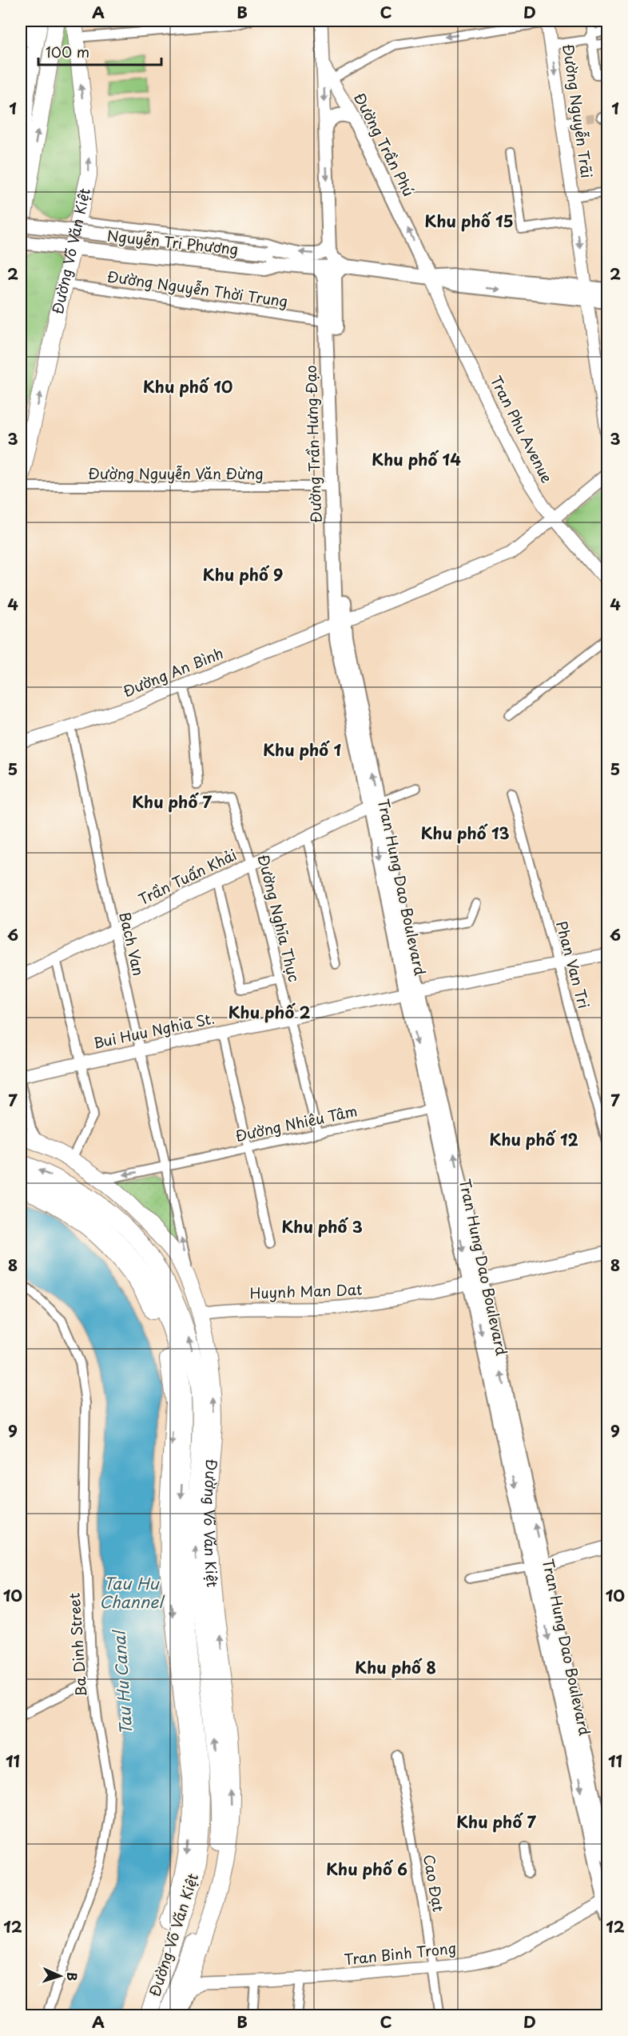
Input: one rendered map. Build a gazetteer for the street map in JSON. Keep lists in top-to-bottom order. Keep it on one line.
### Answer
{"streets":{"highway":["Đường Võ Văn Kiệt"],"main road":["Đường Trần Phú","Nguyễn Tri Phương","Đường Trần Hưng Đạo","Tran Hung Dao Boulevard"],"street":["Đường Nguyễn Trãi","Đường Nguyễn Thời Trung","Tran Phu Avenue","Đường Nguyễn Văn Đừng","Đường An Bình","Trần Tuấn Khải","Đường Nghĩa Thục","Bach Van","Phan Van Tri","Bui Huu Nghia St.","Đường Nhiêu Tâm","Huynh Man Dat","Ba Dinh Street","Cao Đạt","Tran Binh Trong"]},"crossings":[["Đường Trần Phú","Tran Phu Avenue"],["Nguyễn Tri Phương","Đường Võ Văn Kiệt"],["Đường Võ Văn Kiệt","Đường Nguyễn Thời Trung"],["Đường Võ Văn Kiệt","Bach Van"],["Đường Võ Văn Kiệt","Đường Nhiêu Tâm"],["Đường Võ Văn Kiệt","Huynh Man Dat"],["Đường Võ Văn Kiệt","Tran Binh Trong"],["Đường Nguyễn Thời Trung","Đường Trần Hưng Đạo"],["Tran Phu Avenue","Đường An Bình"],["Đường Trần Hưng Đạo","Đường Nguyễn Văn Đừng"],["Đường Trần Hưng Đạo","Đường An Bình"],["Đường Trần Hưng Đạo","Tran Hung Dao Boulevard"],["Đường An Bình","Tran Hung Dao Boulevard"],["Đường An Bình","Bach Van"],["Trần Tuấn Khải","Tran Hung Dao Boulevard"],["Trần Tuấn Khải","Đường Nghĩa Thục"],["Trần Tuấn Khải","Bach Van"],["Tran Hung Dao Boulevard","Bui Huu Nghia St."],["Tran Hung Dao Boulevard","Đường Nhiêu Tâm"],["Tran Hung Dao Boulevard","Huynh Man Dat"],["Tran Hung Dao Boulevard","Tran Binh Trong"],["Đường Nghĩa Thục","Bui Huu Nghia St."],["Đường Nghĩa Thục","Đường Nhiêu Tâm"],["Bach Van","Bui Huu Nghia St."],["Bach Van","Đường Nhiêu Tâm"],["Phan Van Tri","Bui Huu Nghia St."],["Cao Đạt","Tran Binh Trong"]],"one_way":["Đường Nguyễn Trãi","Đường Trần Phú"],"districts":["Khu phố 15","Khu phố 10","Khu phố 14","Khu phố 9","Khu phố 1","Khu phố 7","Khu phố 13","Khu phố 2","Khu phố 12","Khu phố 3","Khu phố 8","Khu phố 7","Khu phố 6"],"water":["Tau Hu Channel","Tau Hu Canal"],"scale_bar":"100 m","north":"right","grid":{"columns":["A","B","C","D"],"rows":["1","2","3","4","5","6","7","8","9","10","11","12"]}}
